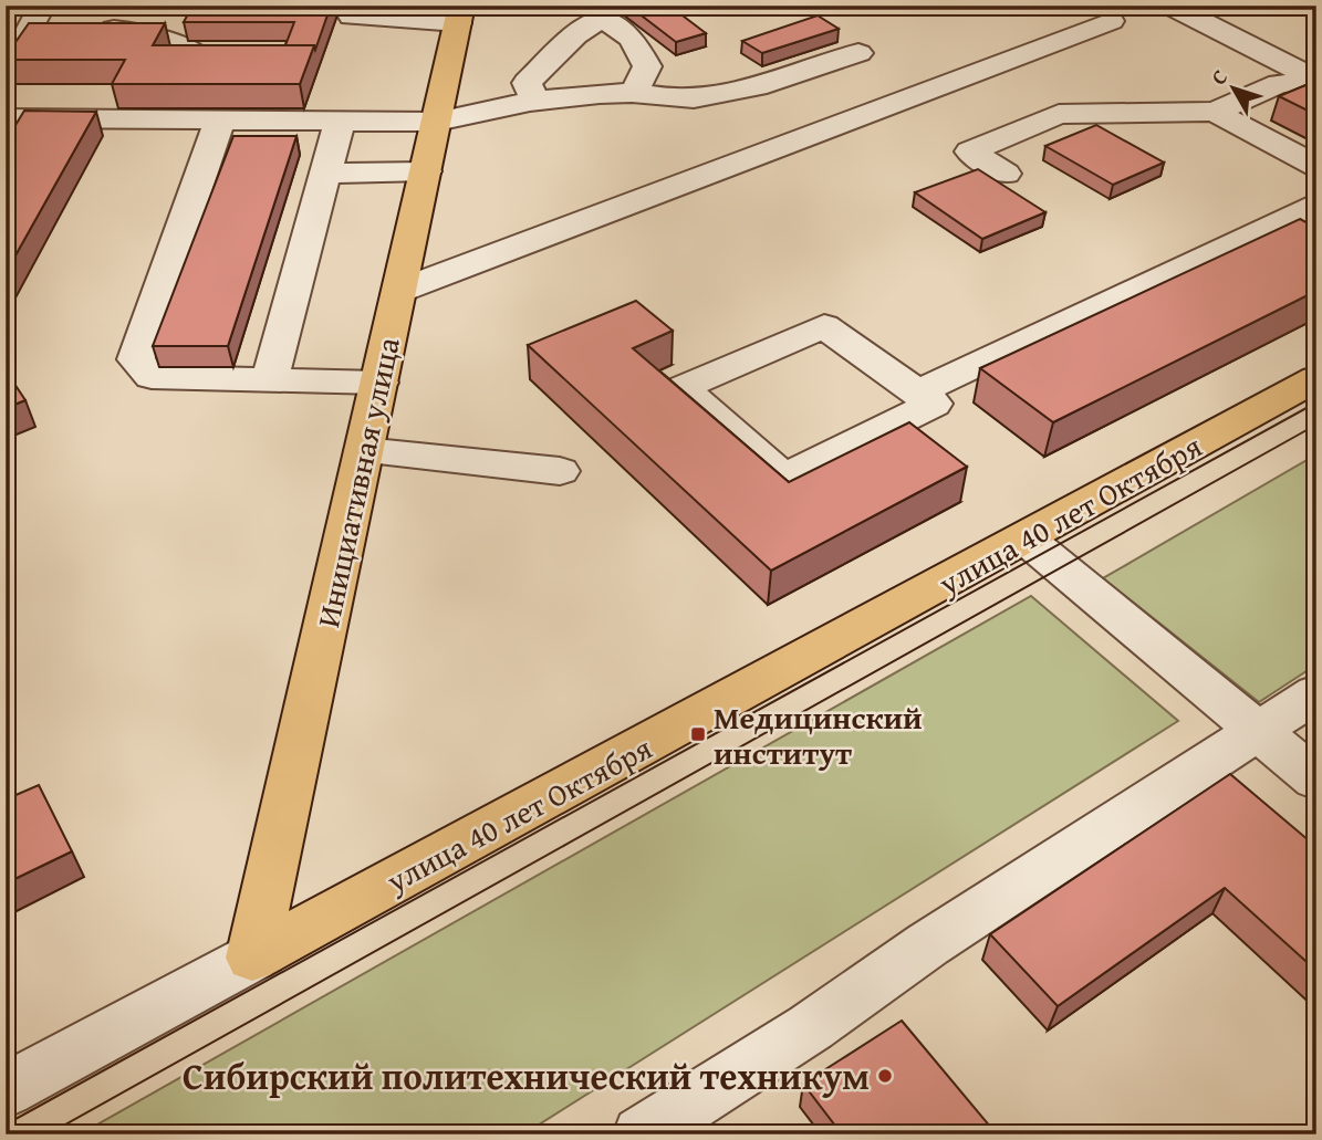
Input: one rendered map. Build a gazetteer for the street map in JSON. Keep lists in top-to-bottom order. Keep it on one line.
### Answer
{"streets":{"main road":["Инициативная улица","улица 40 лет Октября"]},"crossings":[["Инициативная улица","улица 40 лет Октября"]],"places":{"transit":["Медицинский институт"],"other":["Сибирский политехнический техникум"]},"north":"top left"}
